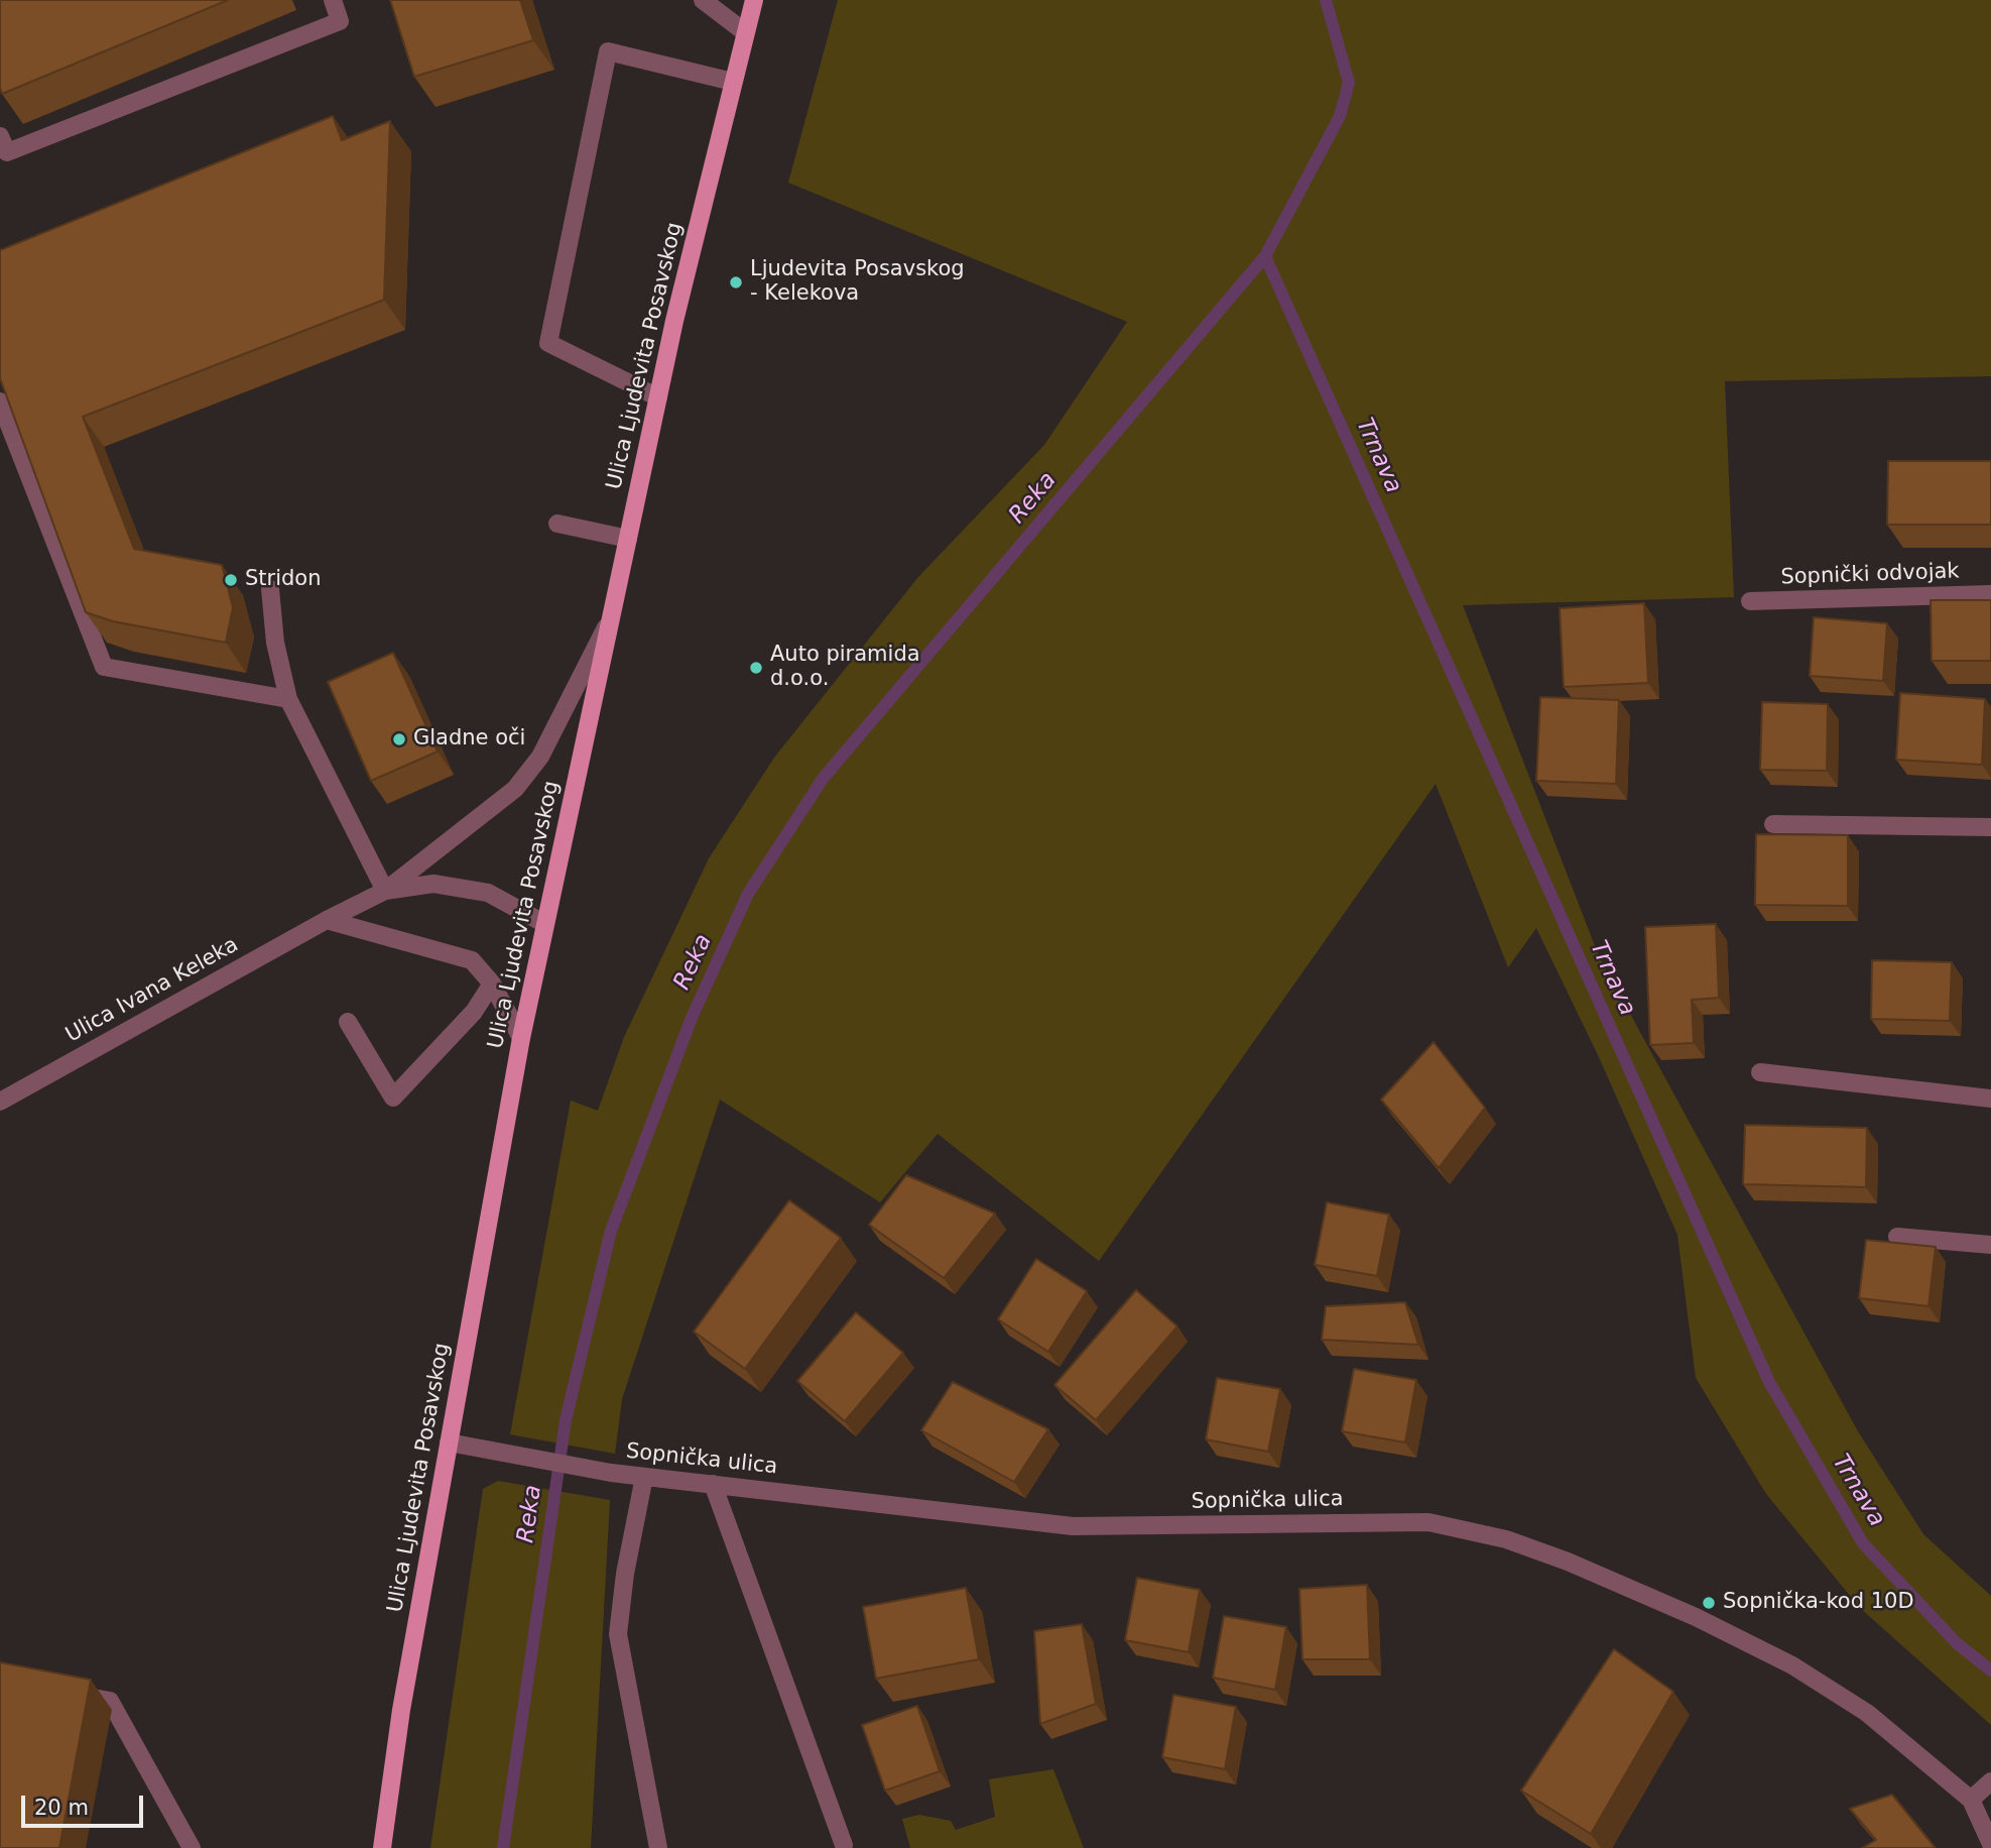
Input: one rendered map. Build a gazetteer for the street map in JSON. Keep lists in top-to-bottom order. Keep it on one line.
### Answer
{"streets":{"main road":["Ulica Ljudevita Posavskog"],"street":["Sopnički odvojak","Ulica Ivana Keleka","Sopnička ulica"]},"crossings":[["Ulica Ljudevita Posavskog","Ulica Ivana Keleka"],["Ulica Ljudevita Posavskog","Sopnička ulica"]],"water":["Trnava","Reka"],"places":["Ljudevita Posavskog - Kelekova","Stridon","Auto piramida d.o.o.","Gladne oči","Sopnička-kod 10D"],"scale_bar":"20 m"}
